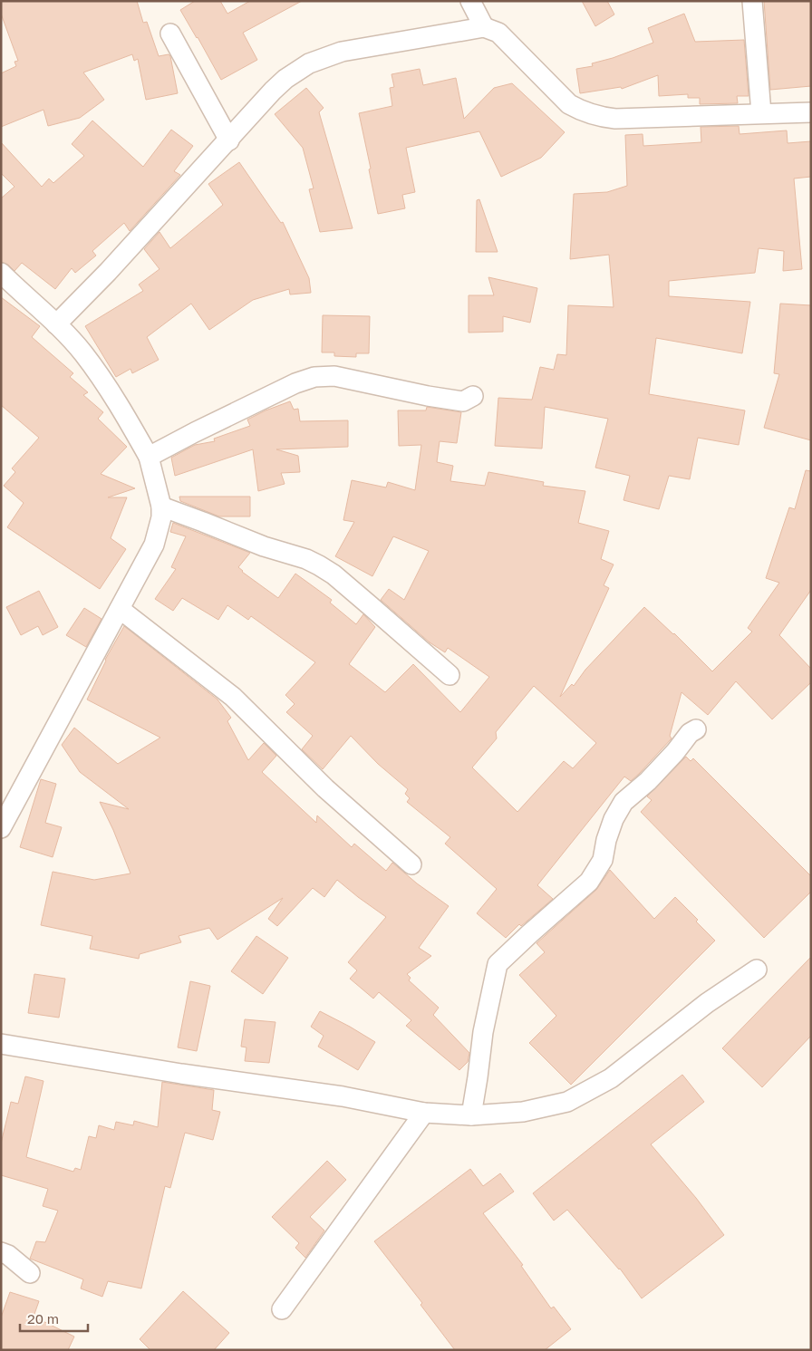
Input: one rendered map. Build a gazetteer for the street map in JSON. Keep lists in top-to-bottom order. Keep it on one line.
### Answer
{"scale_bar":"20 m"}
